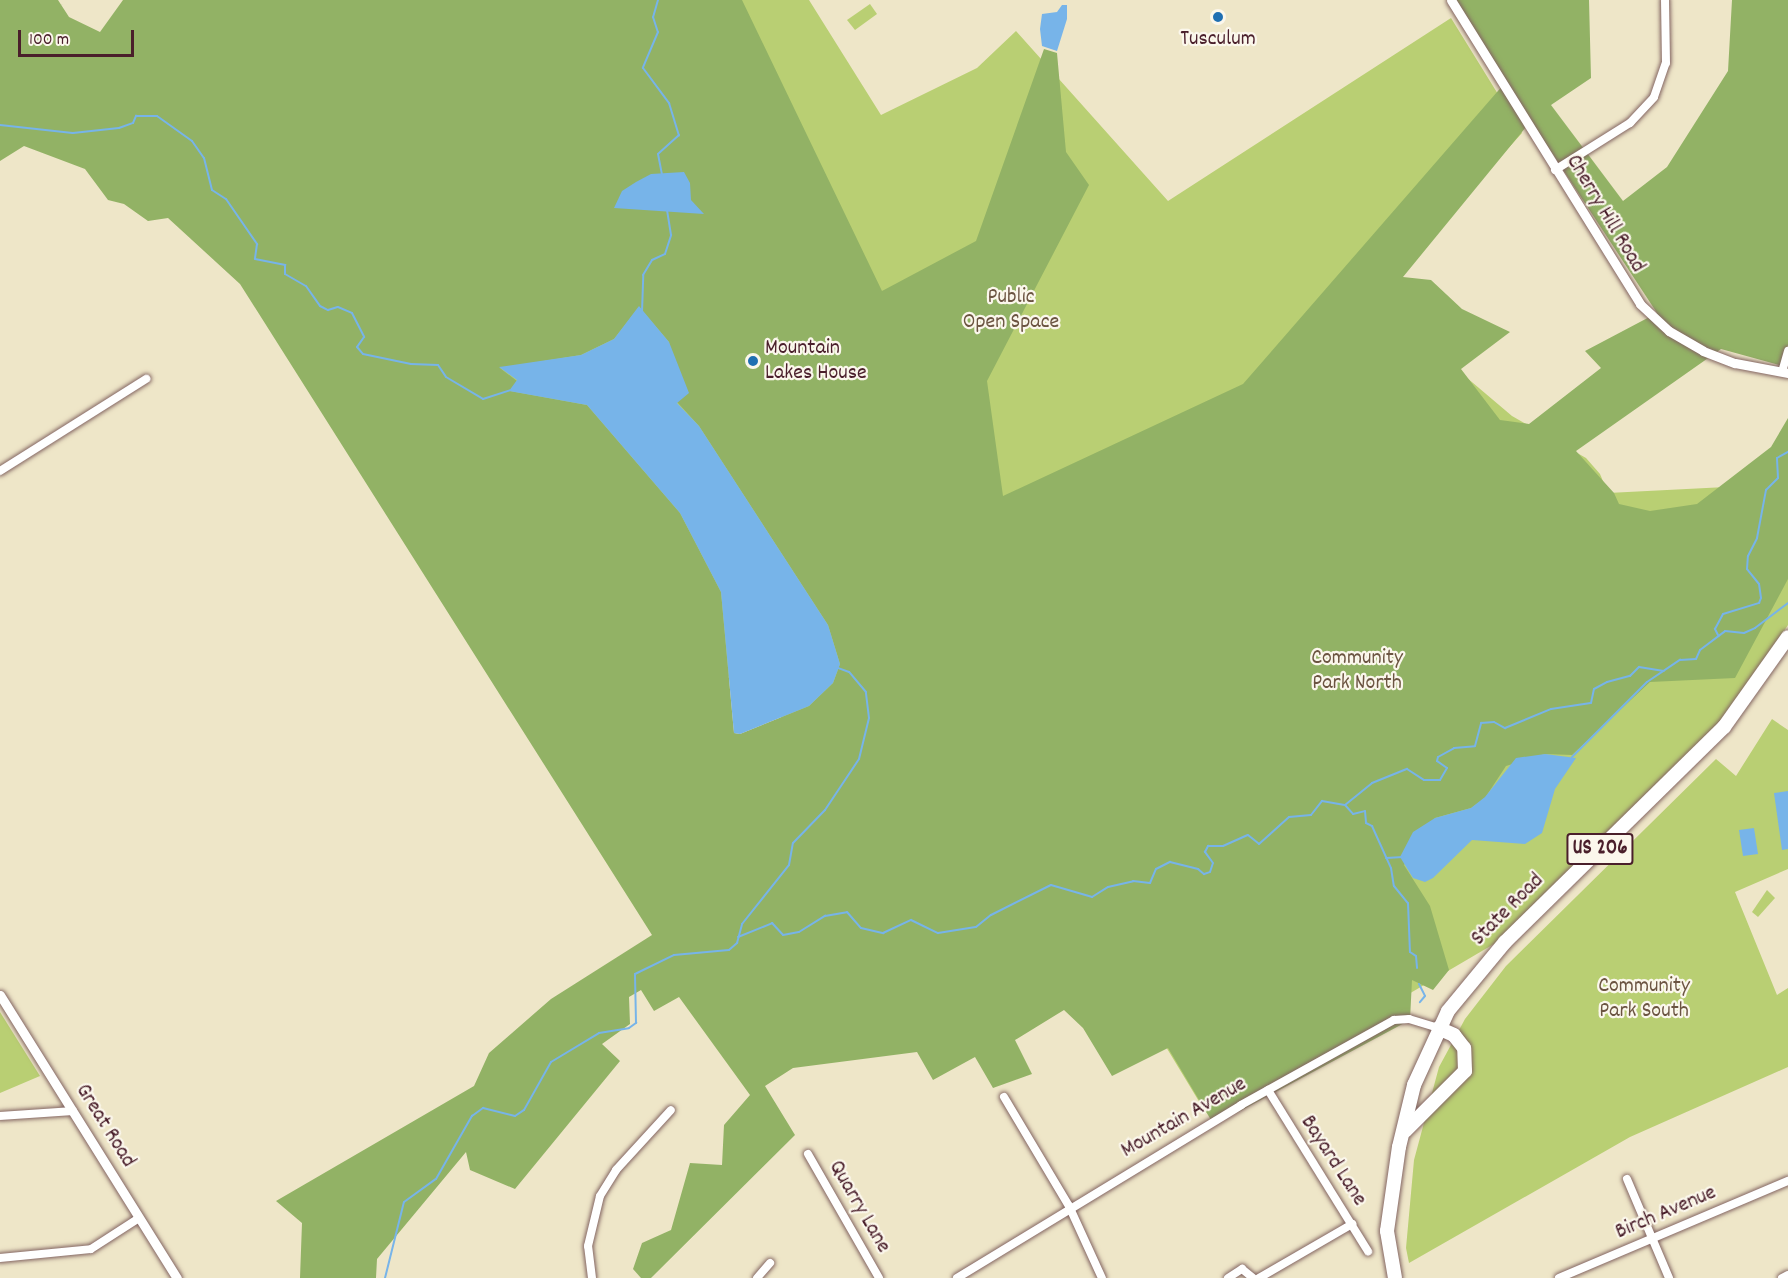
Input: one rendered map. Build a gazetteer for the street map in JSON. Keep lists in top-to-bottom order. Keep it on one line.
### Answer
{"streets":{"highway":["US 206","State Road"],"street":["Cherry Hill Road","Mountain Avenue","Great Road","Bayard Lane","Quarry Lane","Birch Avenue"]},"crossings":[["State Road","Mountain Avenue"],["Mountain Avenue","Bayard Lane"]],"parks":["Public Open Space","Community Park North","Community Park South"],"places":["Tusculum","Mountain Lakes House"],"scale_bar":"100 m"}
